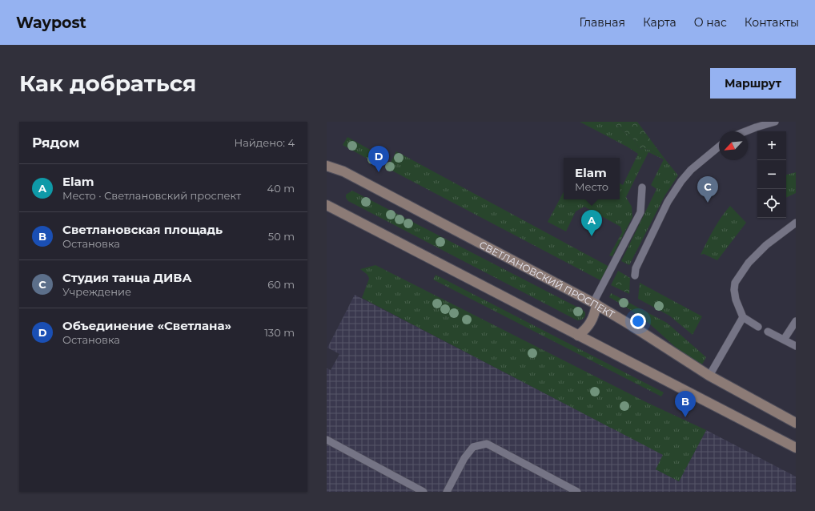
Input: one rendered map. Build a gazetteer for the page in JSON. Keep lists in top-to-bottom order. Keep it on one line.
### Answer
{"streets":{"main road":["СВЕТЛАНОВСКИЙ ПРОСПЕКТ"]},"north":"bottom left","page":{"header":"Waypost","nav":["Главная","Карта","О нас","Контакты"],"buttons":"Маршрут","title":"Как добраться","heading":["Рядом","Найдено: 4"],"map_buttons":["+","−"],"pins":["D","C","A","B"],"popup":["Elam","Место"],"list":[{"mark":"A","name":"Elam","note":"Место · Светлановский проспект","value":"40 m"},{"mark":"B","name":"Светлановская площадь","note":"Остановка","value":"50 m"},{"mark":"C","name":"Студия танца ДИВА","note":"Учреждение","value":"60 m"},{"mark":"D","name":"Объединение «Светлана»","note":"Остановка","value":"130 m"}]}}
